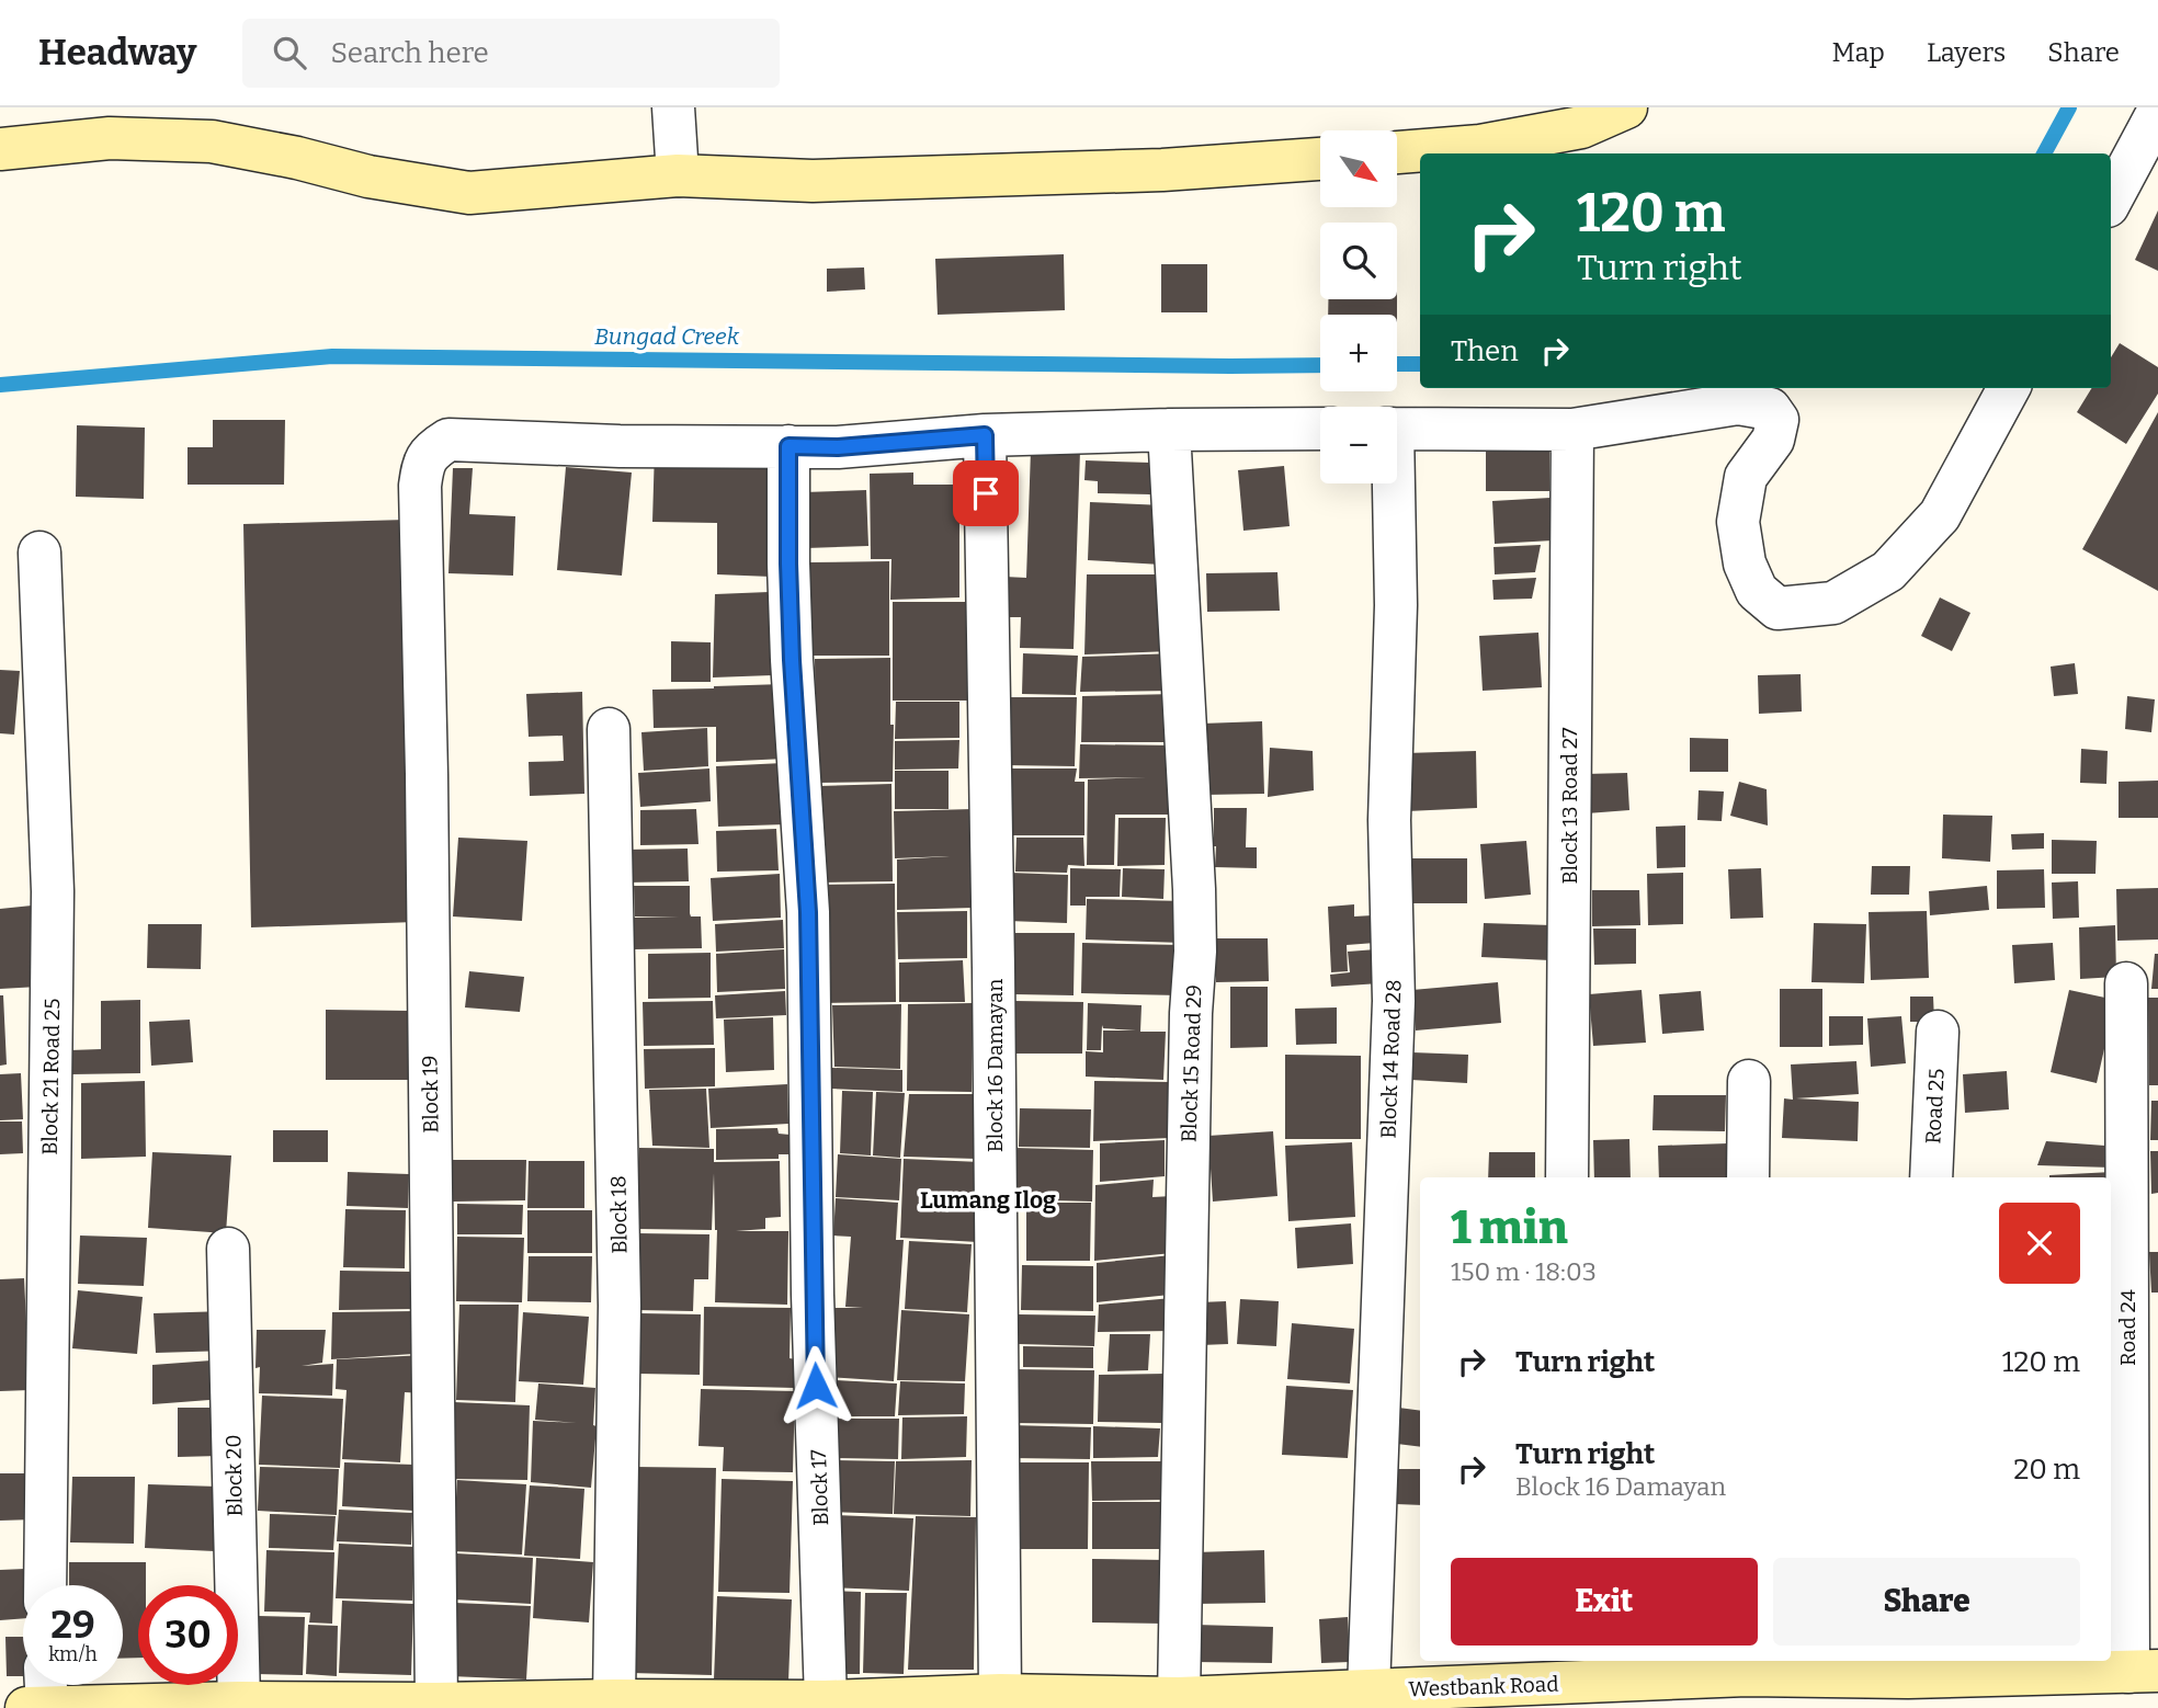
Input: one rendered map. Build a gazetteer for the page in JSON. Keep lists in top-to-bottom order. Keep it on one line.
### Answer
{"streets":{"street":["Block 13 Road 27","Block 14 Road 28","Block 15 Road 29","Block 16 Damayan","Block 21 Road 25","Block 19","Road 25","Block 18","Road 24","Block 20","Block 17","Westbank Road"]},"crossings":[["Block 14 Road 28","Westbank Road"],["Block 15 Road 29","Block 19"],["Block 15 Road 29","Westbank Road"],["Block 16 Damayan","Block 19"],["Block 16 Damayan","Westbank Road"],["Block 19","Block 17"],["Block 19","Westbank Road"],["Block 18","Westbank Road"],["Road 24","Westbank Road"],["Block 20","Westbank Road"],["Block 17","Westbank Road"]],"districts":["Lumang Ilog"],"water":["Bungad Creek"],"north":"bottom right","page":{"header":"Headway","search":"Search here","nav":["Map","Layers","Share"],"map_buttons":["+","−"],"turn":["120 m","Turn right"],"then":"Then","heading":["1 min","150 m · 18:03"],"list":[{"name":"Turn right","value":"120 m"},{"name":"Turn right","note":"Block 16 Damayan","value":"20 m"}],"buttons":["Exit","Share"],"speed":"29 km/h","limit":"30"}}
